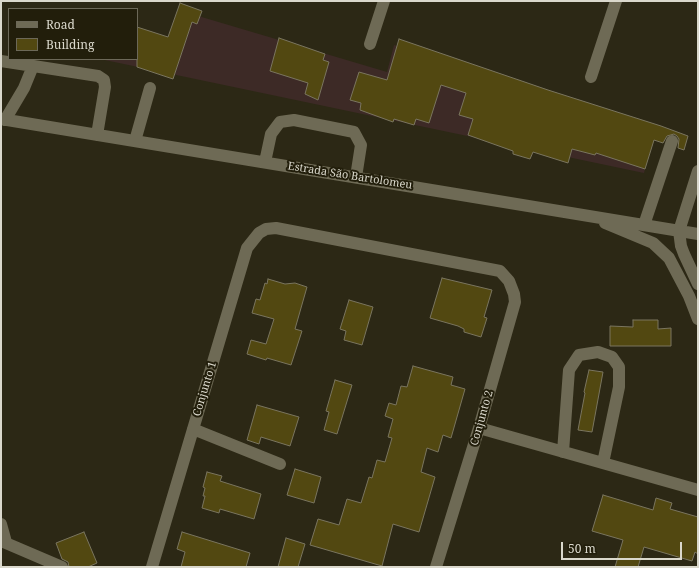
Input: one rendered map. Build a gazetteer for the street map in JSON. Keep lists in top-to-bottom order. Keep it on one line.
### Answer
{"streets":{"street":["Estrada São Bartolomeu","Conjunto 1","Conjunto 2"]},"crossings":[["Conjunto 1","Conjunto 2"]],"legend":["Road","Building"],"scale_bar":"50 m"}
